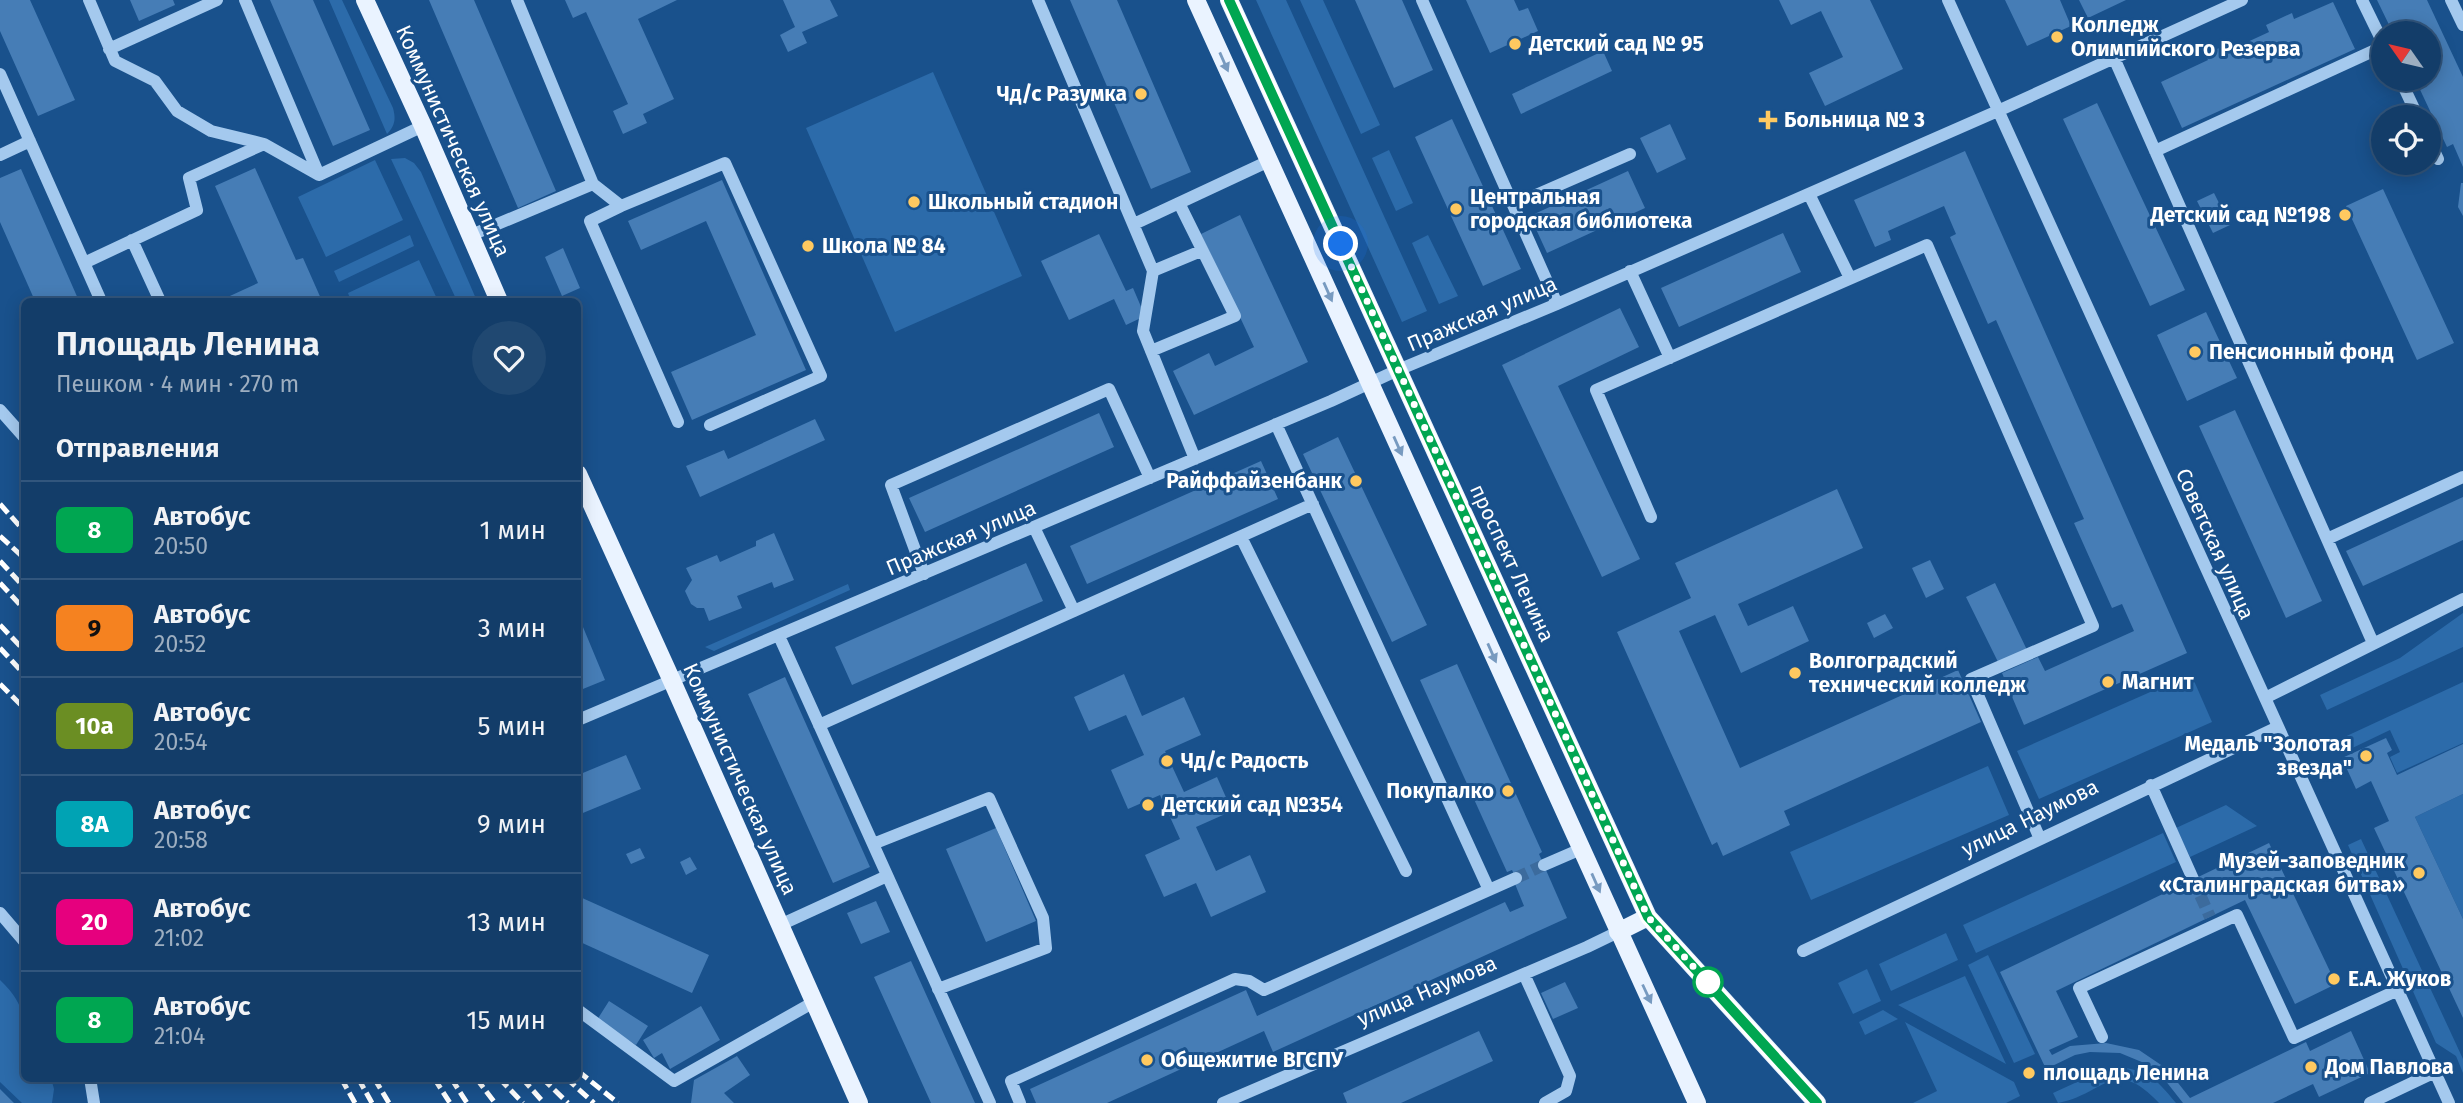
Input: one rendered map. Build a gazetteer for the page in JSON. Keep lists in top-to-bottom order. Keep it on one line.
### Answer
{"streets":{"main road":["Коммунистическая улица","проспект Ленина","улица Наумова"],"street":["Пражская улица","Советская улица"]},"crossings":[["Коммунистическая улица","Пражская улица"],["Пражская улица","Советская улица"],["Пражская улица","проспект Ленина"],["Советская улица","улица Наумова"],["проспект Ленина","улица Наумова"]],"places":{"other":["Колледж Олимпийского Резерва","Детский сад № 95","Чд/с Разумка","Школьный стадион","Центральная городская библиотека","Детский сад №198","Школа № 84","Пенсионный фонд","Райффайзенбанк","Волгоградский технический колледж","Магнит","Медаль \"Золотая звезда\"","Чд/с Радость","Покупалко","Детский сад №354","Музей-заповедник «Сталинградская битва»","Е.А. Жуков","Общежитие ВГСПУ","Дом Павлова","площадь Ленина"],"health":["Больница № 3"]},"lines":["bus line 8"],"north":"top left","page":{"heading":[["Площадь Ленина","Пешком · 4 мин · 270 m"],"Отправления"],"list":[{"mark":"8","name":"Автобус","note":"20:50","value":"1 мин"},{"mark":"9","name":"Автобус","note":"20:52","value":"3 мин"},{"mark":"10а","name":"Автобус","note":"20:54","value":"5 мин"},{"mark":"8А","name":"Автобус","note":"20:58","value":"9 мин"},{"mark":"20","name":"Автобус","note":"21:02","value":"13 мин"},{"mark":"8","name":"Автобус","note":"21:04","value":"15 мин"}]}}
